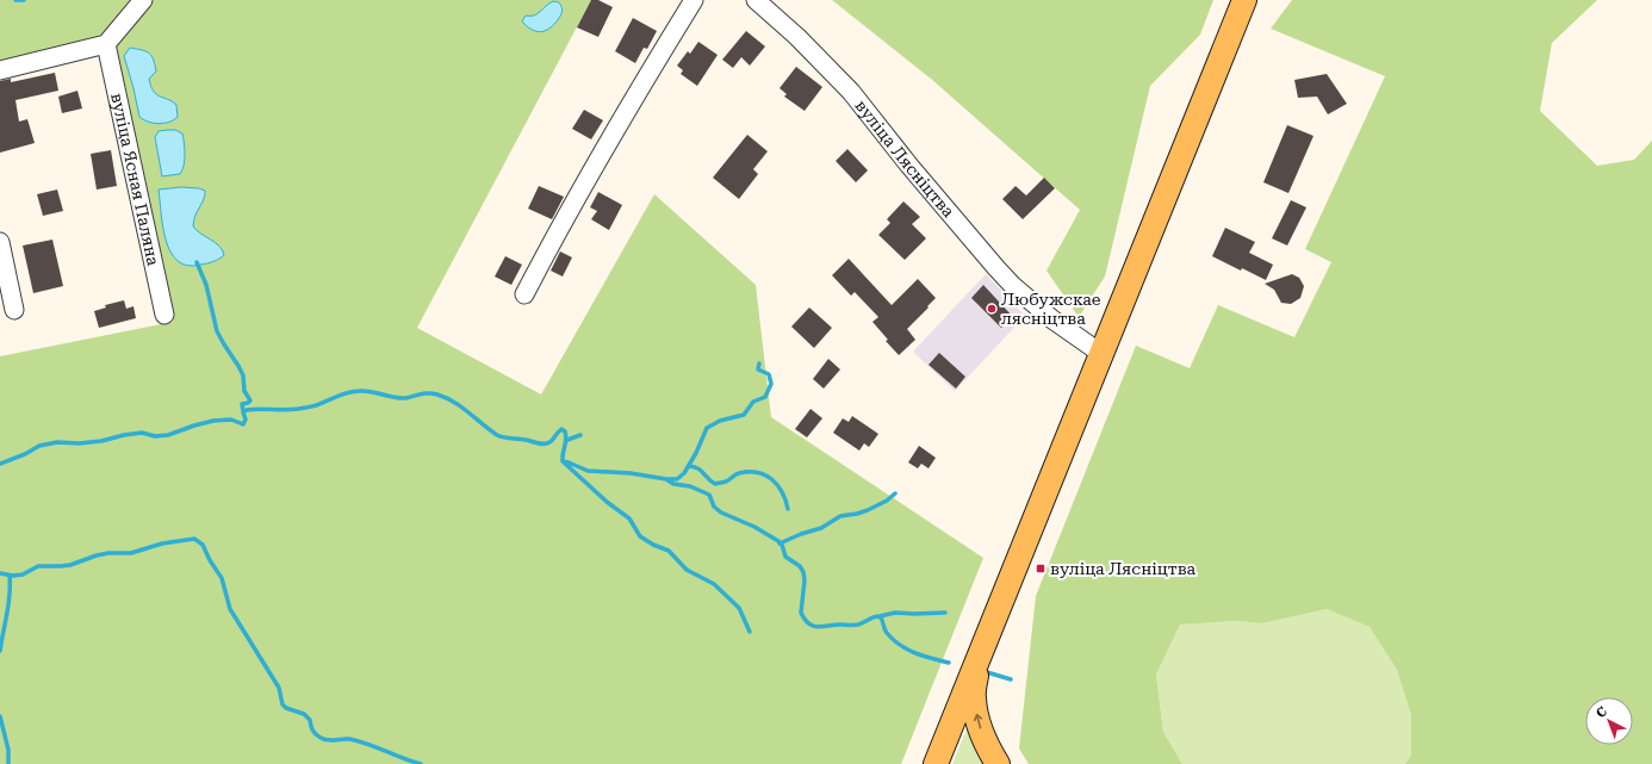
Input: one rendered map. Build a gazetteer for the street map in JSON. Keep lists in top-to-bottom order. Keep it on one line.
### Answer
{"streets":{"street":["вуліца Лясніцтва","вуліца Ясная Паляна"]},"places":{"other":["Любужскае лясніцтва"],"transit":["вуліца Лясніцтва"]},"north":"top left"}
